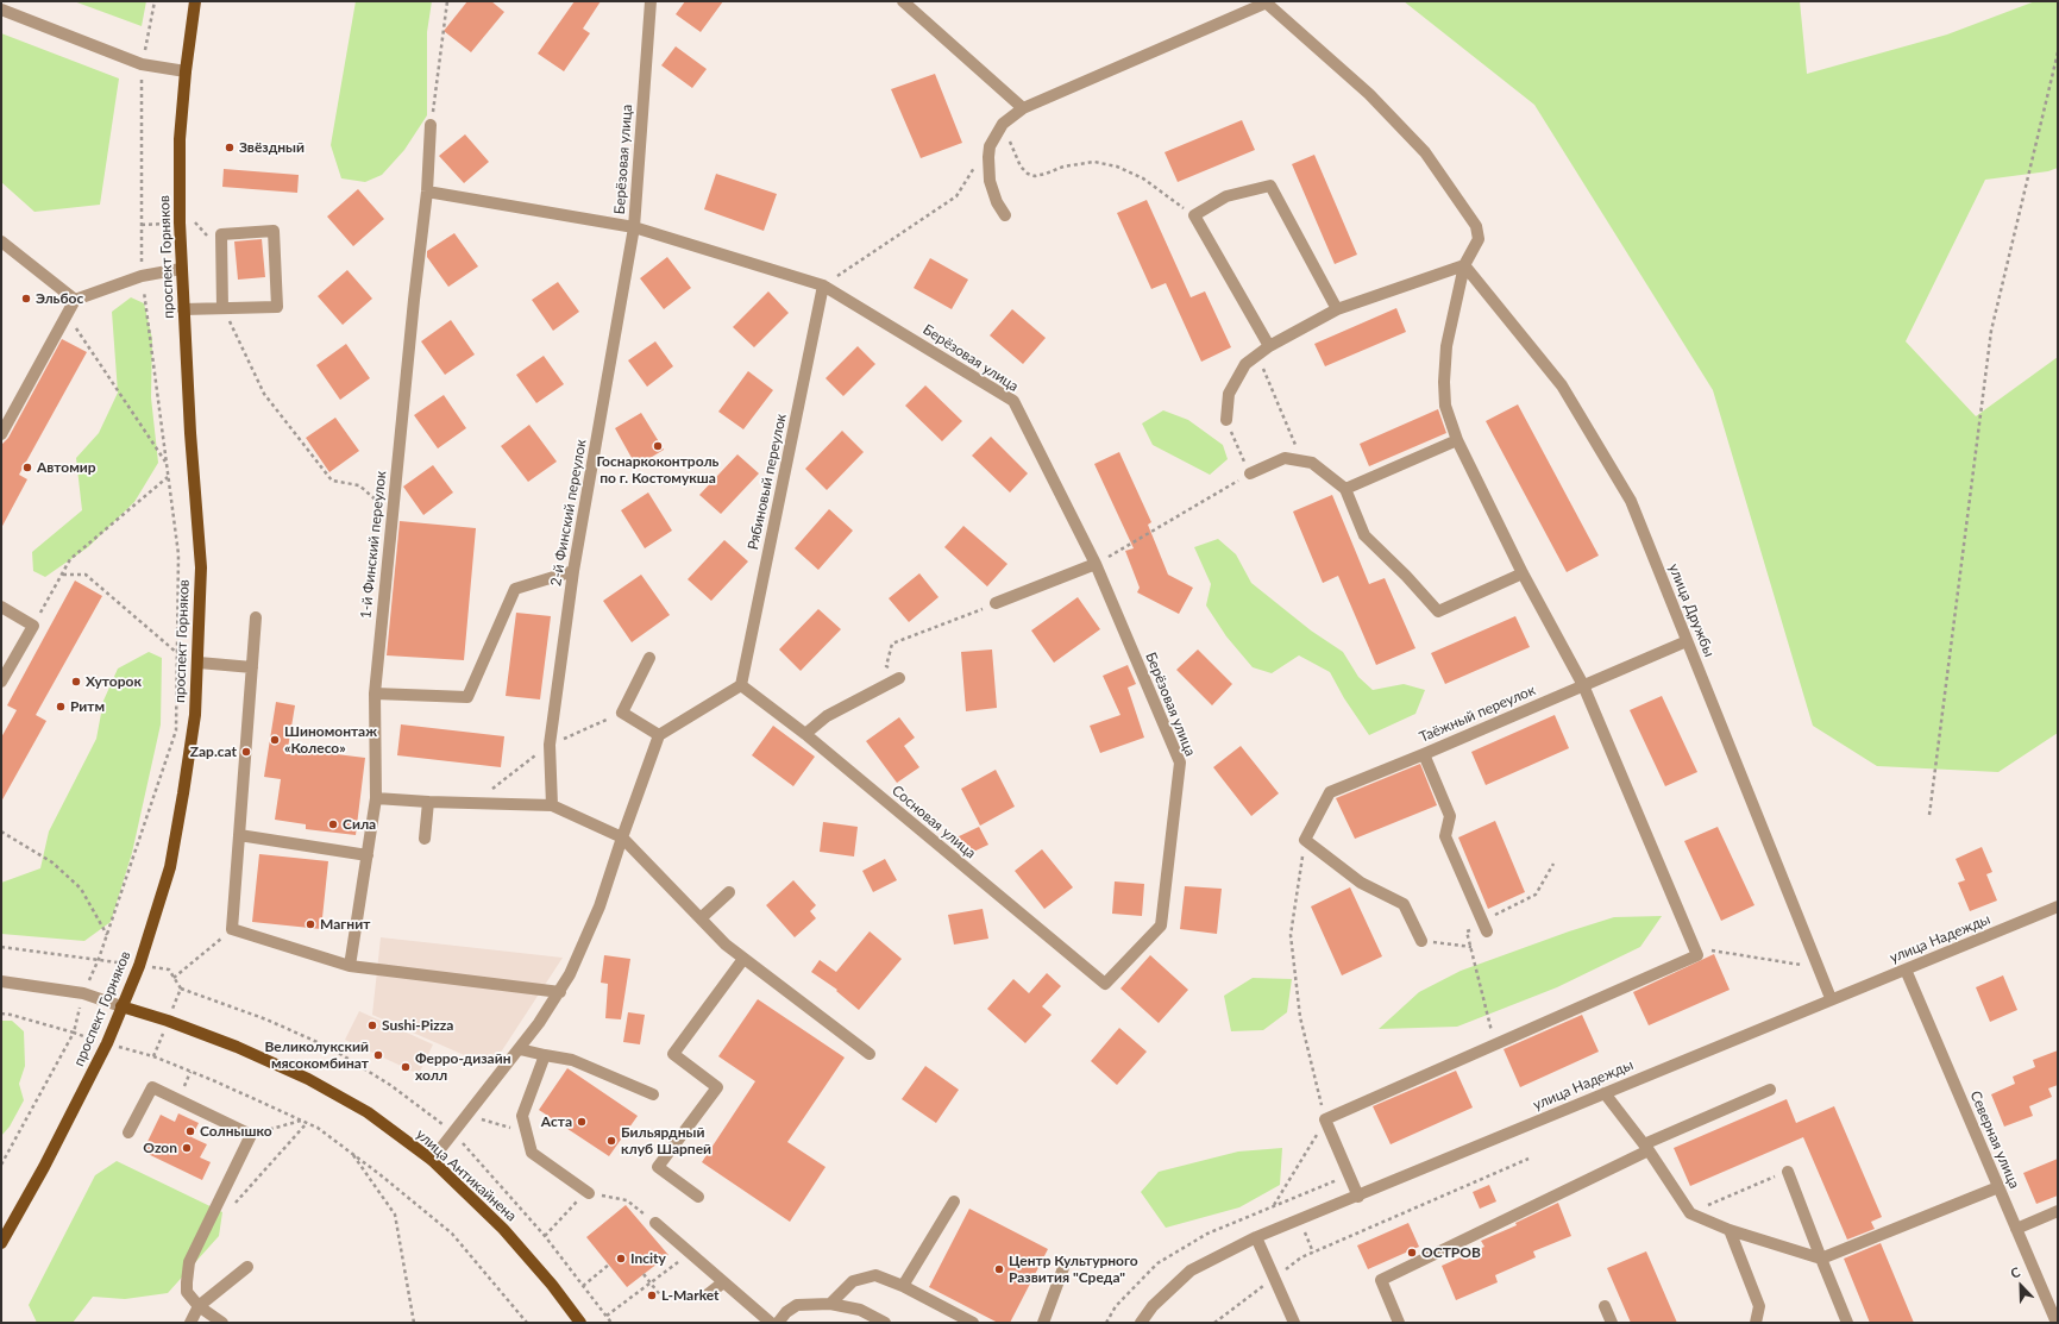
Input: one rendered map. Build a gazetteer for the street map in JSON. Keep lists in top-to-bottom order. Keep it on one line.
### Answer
{"streets":{"main road":["проспект Горняков","улица Антикайнена"],"street":["Берёзовая улица","Рябиновый переулок","2-й Финский переулок","1-й Финский переулок","улица Дружбы","Таёжный переулок","Сосновая улица","улица Надежды","Северная улица"]},"crossings":[["Берёзовая улица","Рябиновый переулок"],["Берёзовая улица","2-й Финский переулок"],["Берёзовая улица","Сосновая улица"],["проспект Горняков","улица Антикайнена"],["Рябиновый переулок","Сосновая улица"],["улица Дружбы","Таёжный переулок"],["улица Дружбы","улица Надежды"],["улица Надежды","Северная улица"]],"places":["Звёздный","Эльбос","Госнаркоконтроль по г. Костомукша","Автомир","Хуторок","Ритм","Шиномонтаж «Колесо»","Zap.cat","Сила","Магнит","Sushi-Pizza","Великолукский мясокомбинат","Ферро-дизайн холл","Аста","Солнышко","Бильярдный клуб Шарпей","Ozon","ОСТРОВ","Incity","Центр Культурного Развития \"Среда\"","L-Market"],"north":"top left"}
